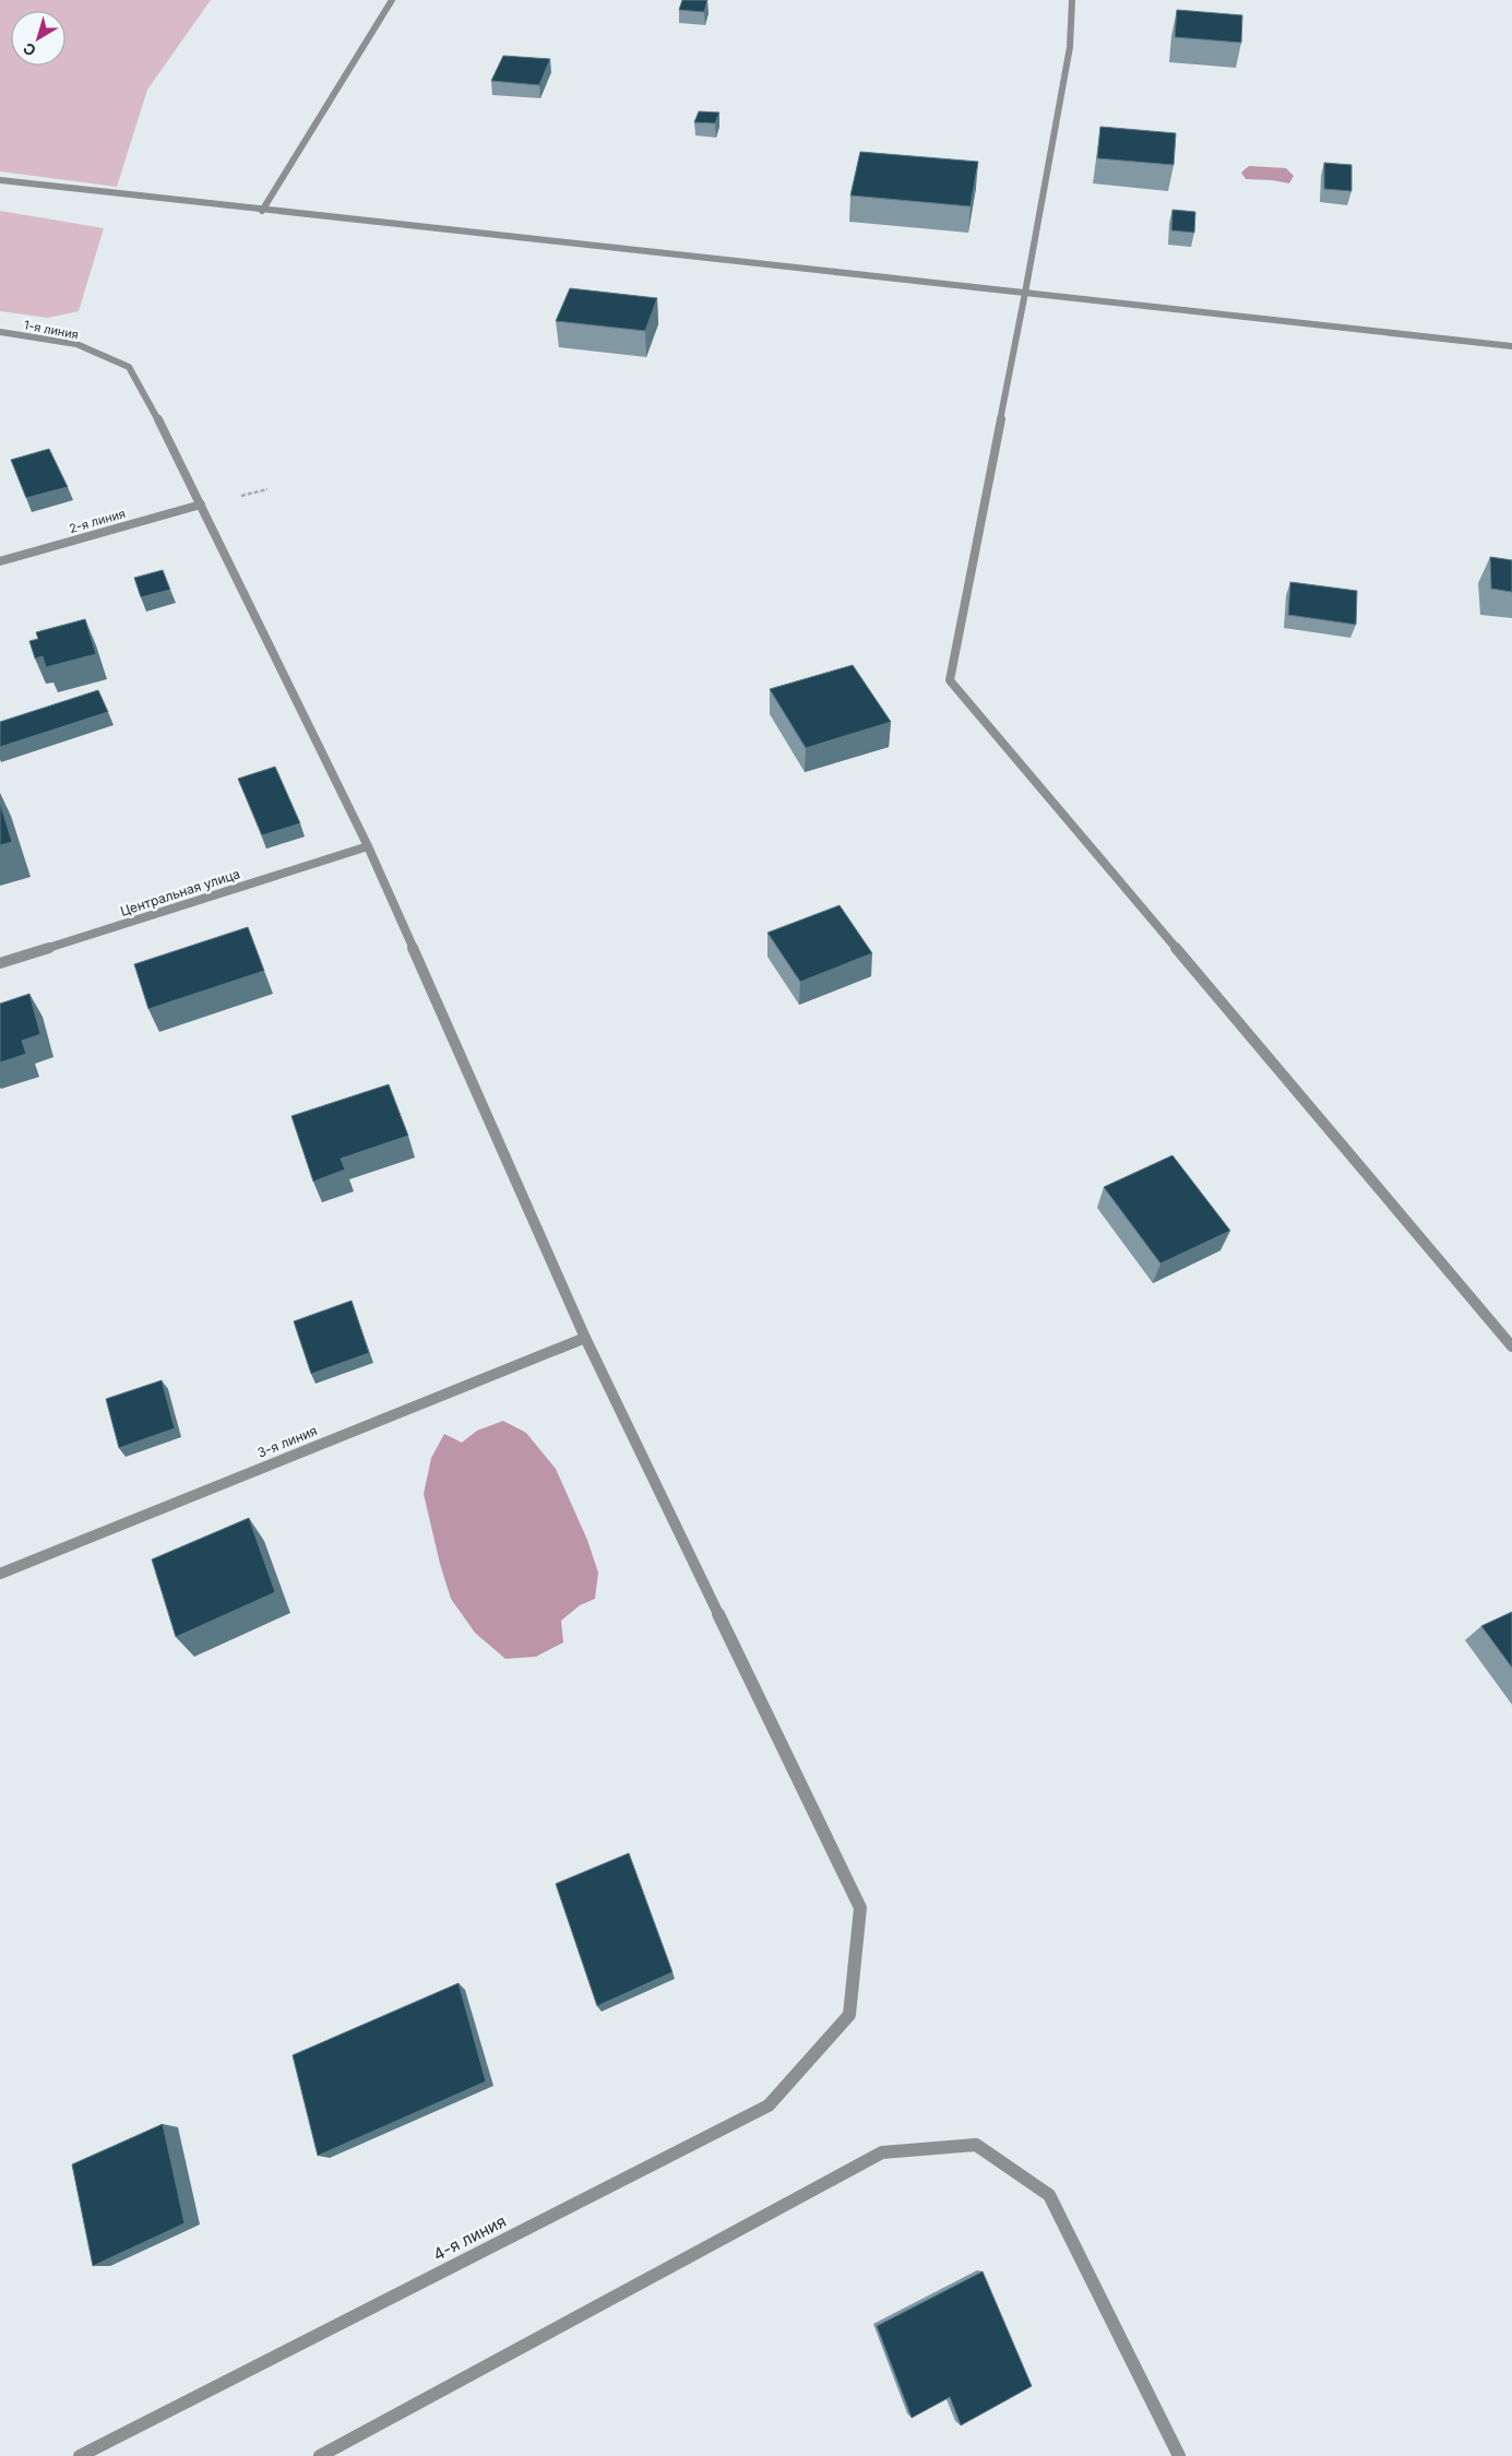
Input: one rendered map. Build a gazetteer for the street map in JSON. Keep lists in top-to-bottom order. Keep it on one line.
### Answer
{"streets":{"street":["1-я линия","2-я линия","Центральная улица","3-я линия","4-я линия"]},"crossings":[["1-я линия","2-я линия"],["3-я линия","4-я линия"]],"north":"bottom left"}
